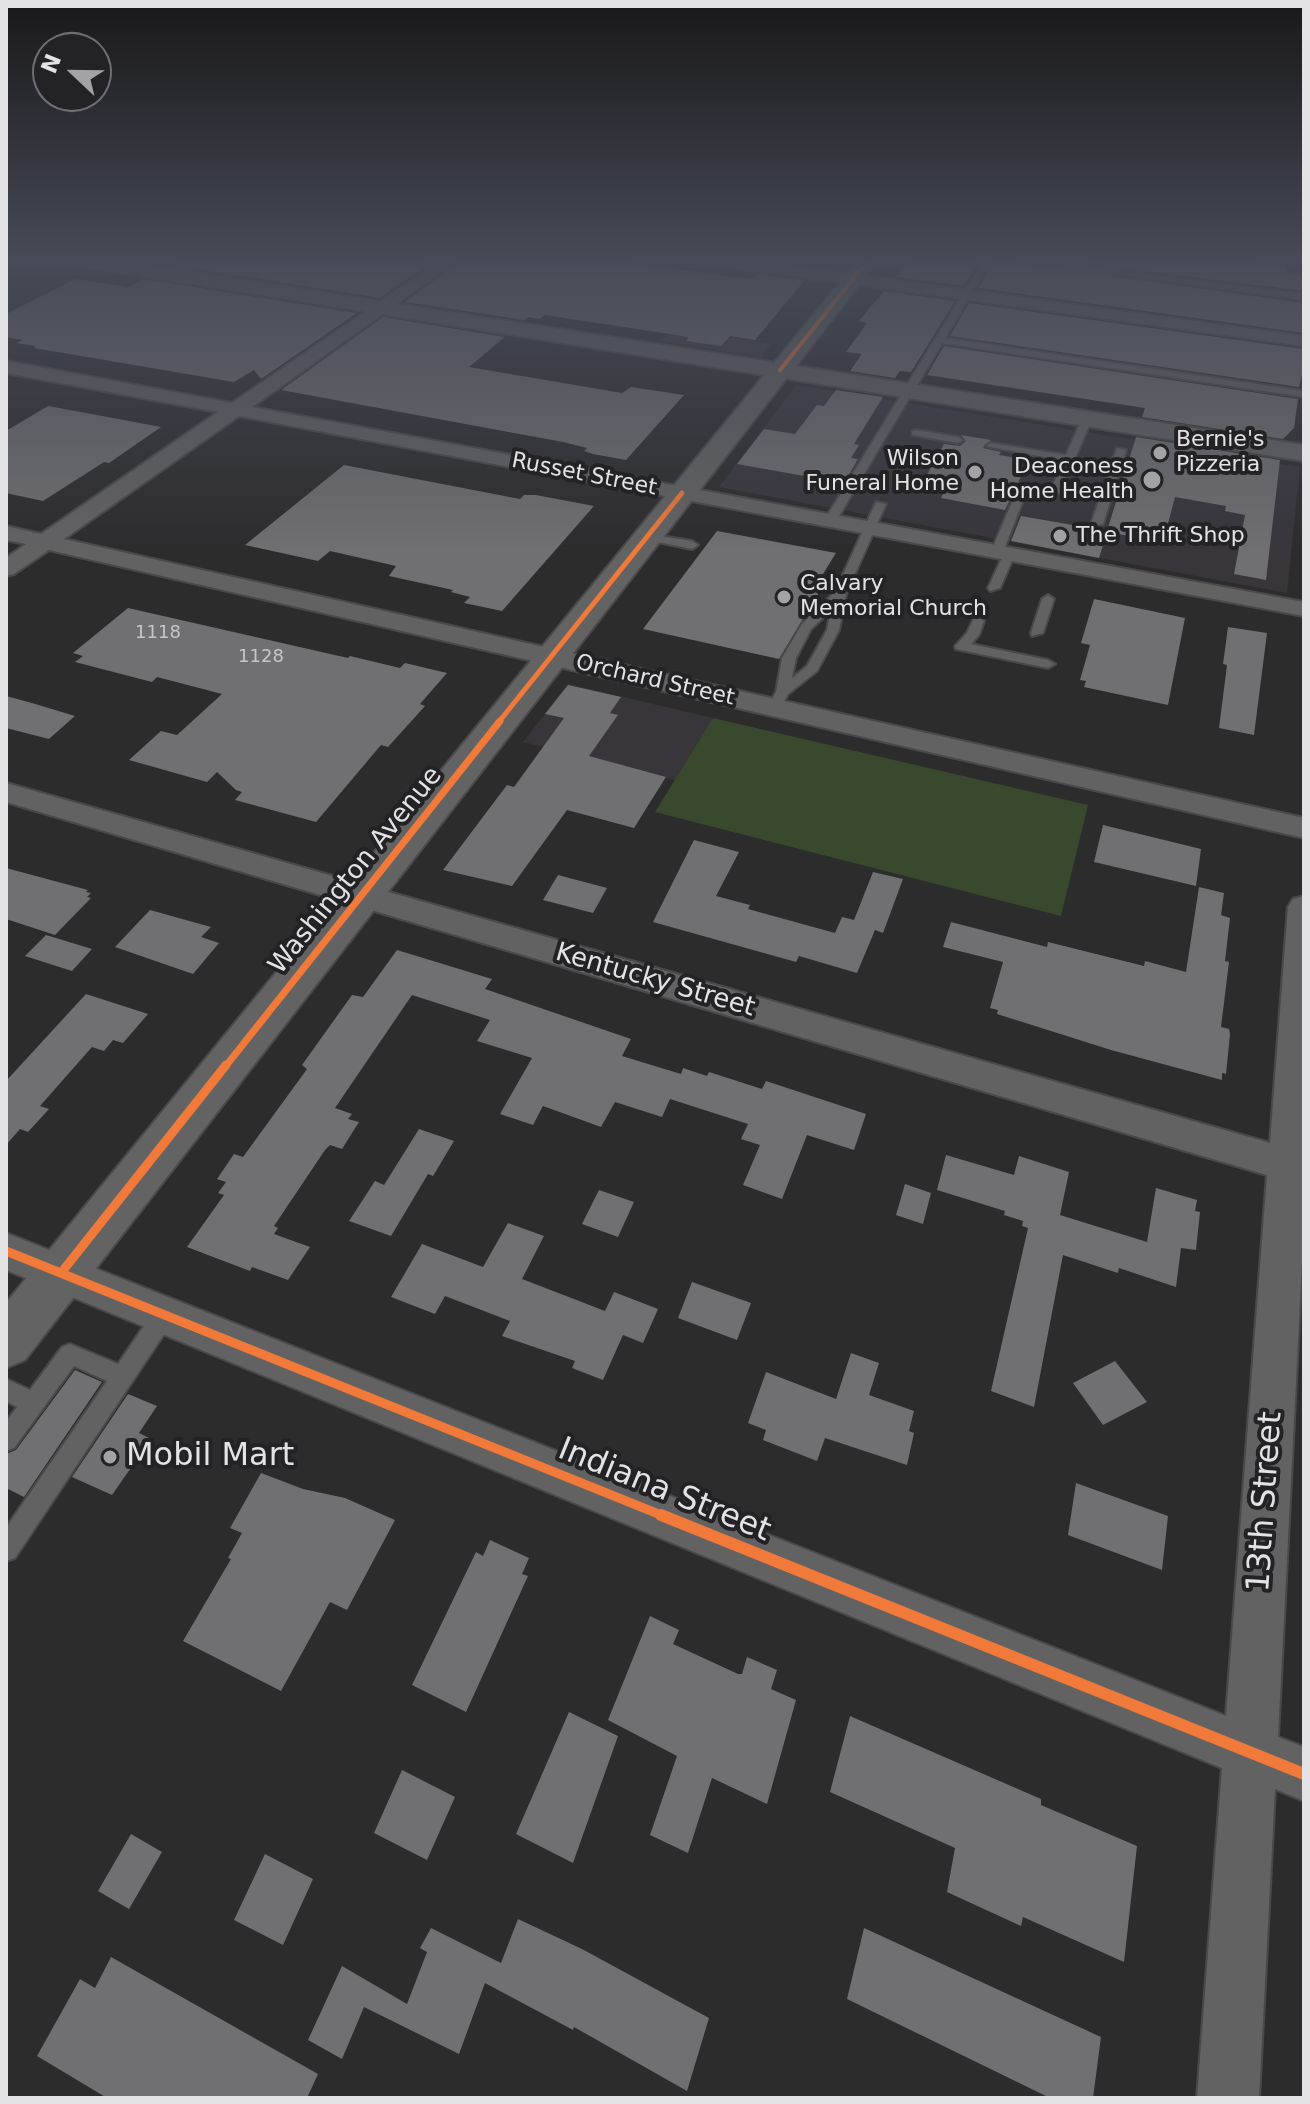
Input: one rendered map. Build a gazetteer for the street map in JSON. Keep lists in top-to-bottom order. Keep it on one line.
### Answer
{"streets":{"main road":["Washington Avenue"],"street":["Russet Street","Orchard Street","Kentucky Street","Indiana Street","13th Street"]},"crossings":[["Russet Street","Washington Avenue"],["Orchard Street","Washington Avenue"],["Washington Avenue","Kentucky Street"],["Washington Avenue","Indiana Street"],["Kentucky Street","13th Street"],["Indiana Street","13th Street"]],"places":["Bernie's Pizzeria","Wilson Funeral Home","Deaconess Home Health","The Thrift Shop","Calvary Memorial Church","Mobil Mart"],"house_numbers":["1118","1128"],"north":"left"}
